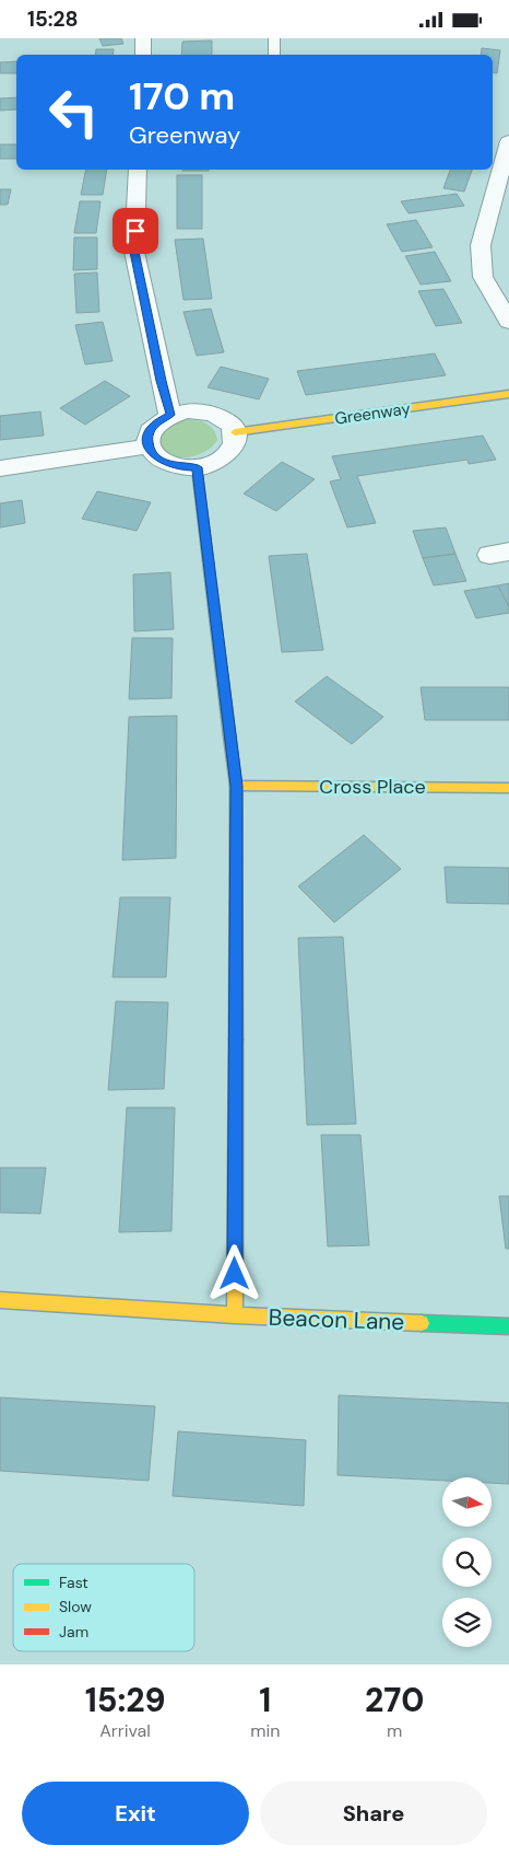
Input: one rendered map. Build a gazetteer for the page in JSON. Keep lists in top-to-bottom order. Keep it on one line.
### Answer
{"streets":{"street":["Greenway","Cross Place","Beacon Lane"]},"legend":["Fast","Slow","Jam"],"north":"right","page":{"status":"15:28","turn":["170 m","Greenway"],"eta":["15:29","Arrival","1","min","270","m"],"buttons":["Exit","Share"]}}
